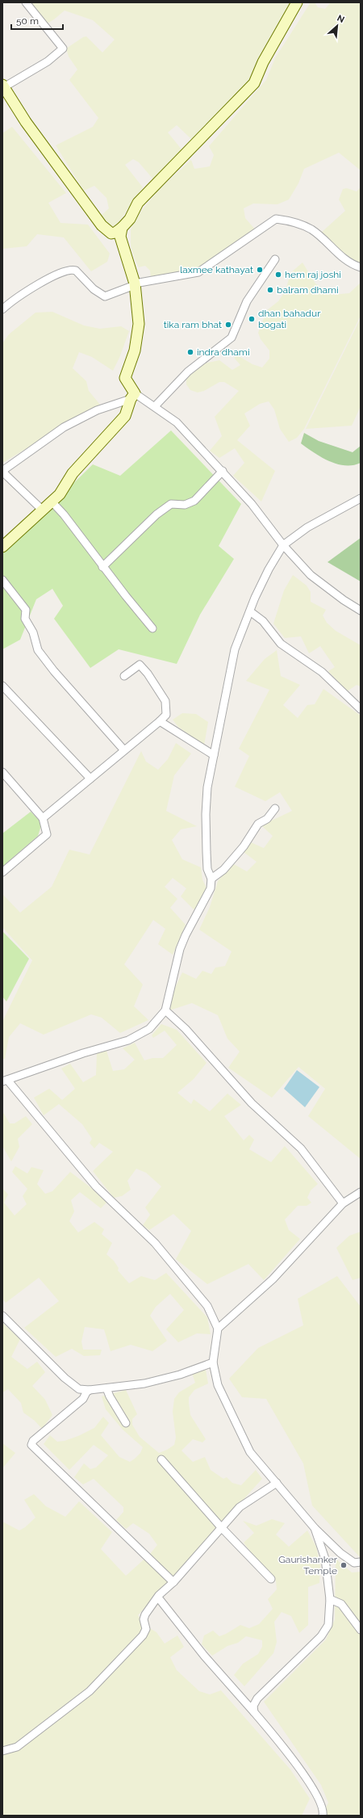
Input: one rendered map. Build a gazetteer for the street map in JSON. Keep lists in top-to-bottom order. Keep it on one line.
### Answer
{"places":["laxmee kathayat","hem raj joshi","balram dhami","dhan bahadur bogati","tika ram bhat","indra dhami","Gaurishanker Temple"],"scale_bar":"50 m","north":"top right"}
